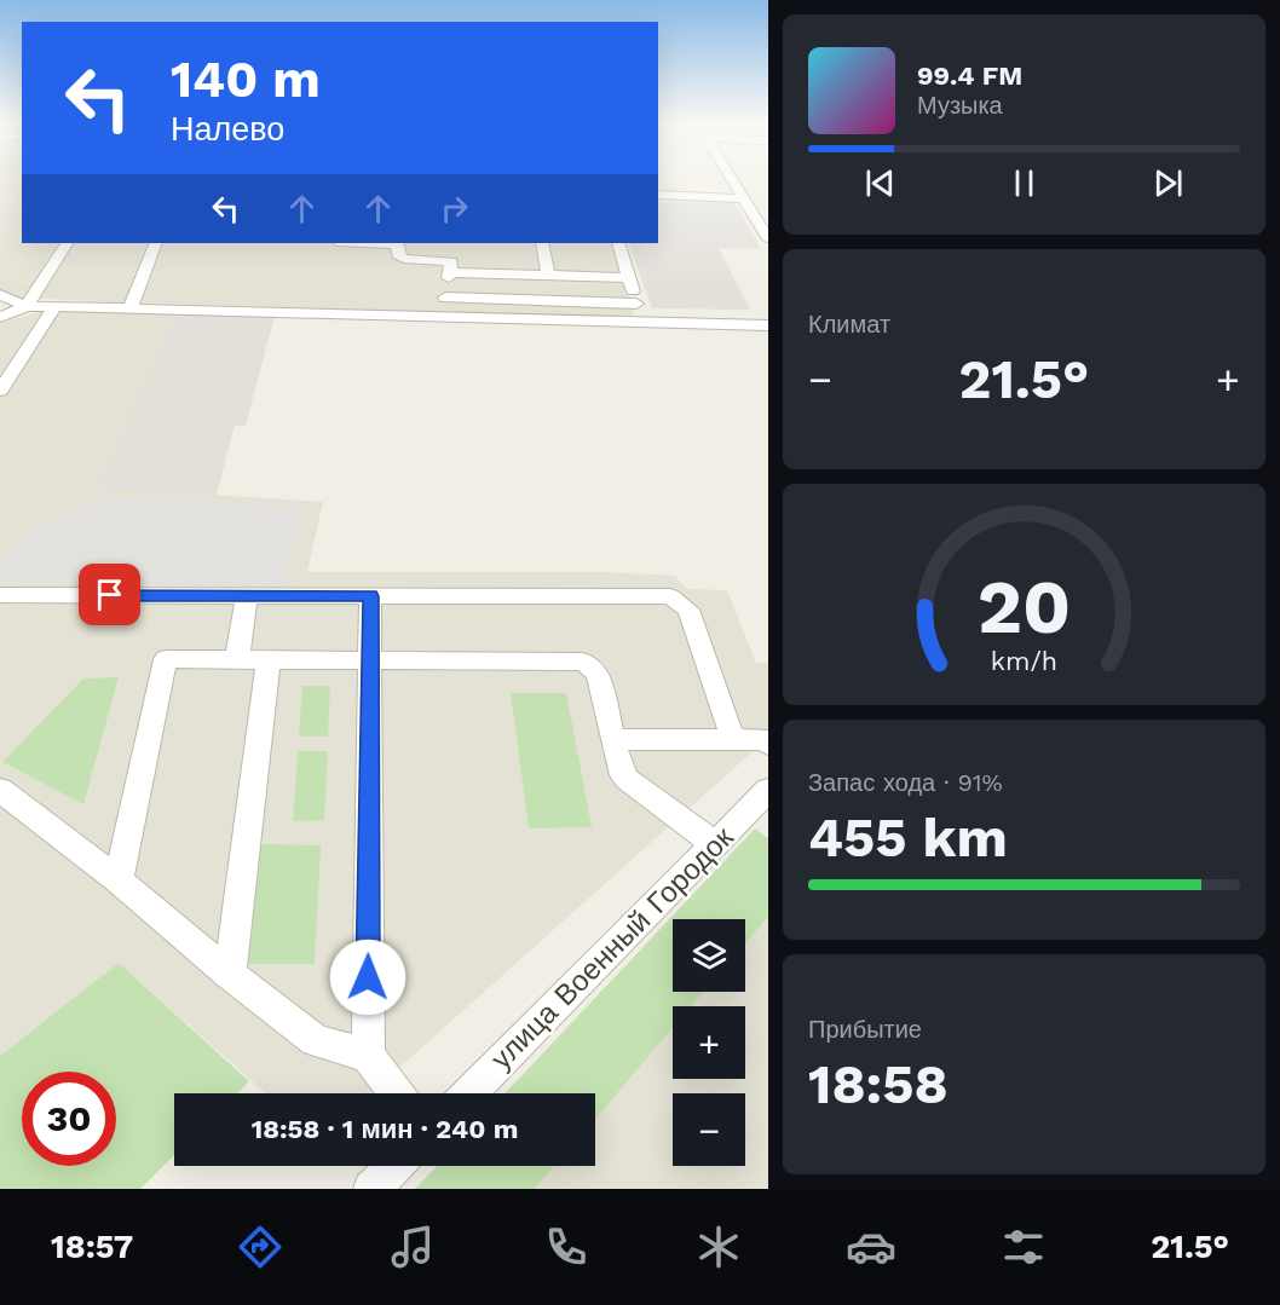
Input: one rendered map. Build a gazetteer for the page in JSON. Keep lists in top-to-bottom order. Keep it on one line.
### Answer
{"streets":{"street":["улица Военный Городок"]},"page":{"turn":["140 m","Налево"],"song":["99.4 FM","Музыка"],"tile":["Климат",["Запас хода · 91%","455 km"],["Прибытие","18:58"]],"heat":["−","21.5°","+"],"map_buttons":["+","−"],"limit":"30","trip":"18:58 · 1 мин · 240 m","tabs":["18:57","21.5°"],"gauge":["20","km/h"]}}
